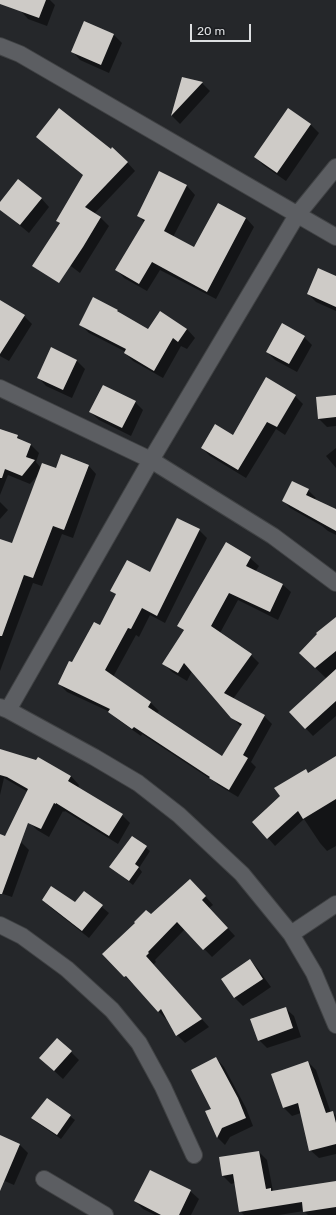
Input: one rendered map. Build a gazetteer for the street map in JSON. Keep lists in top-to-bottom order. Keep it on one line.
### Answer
{"scale_bar":"20 m"}
